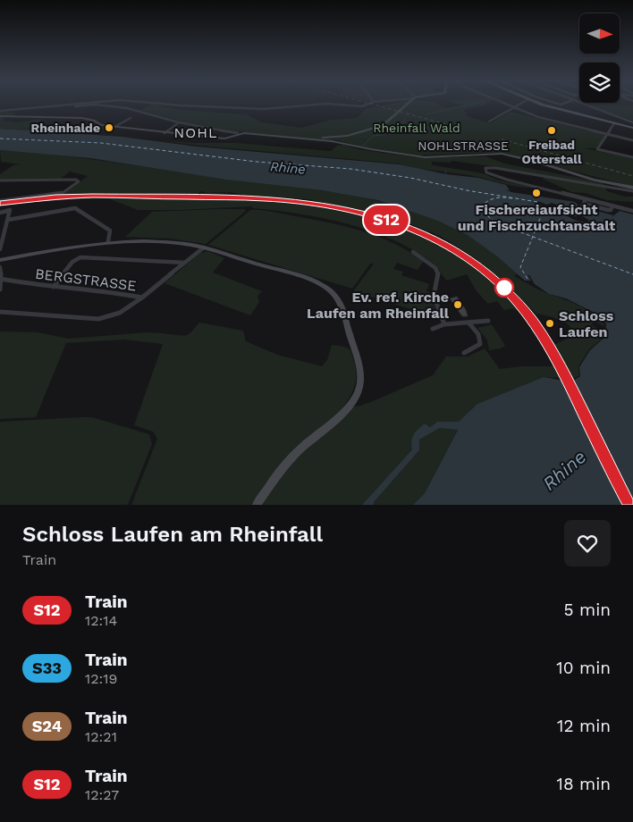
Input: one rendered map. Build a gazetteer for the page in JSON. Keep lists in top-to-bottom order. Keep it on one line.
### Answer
{"streets":{"street":["NOHLSTRASSE","BERGSTRASSE"]},"districts":["NOHL"],"water":["Rhine"],"parks":["Rheinfall Wald"],"places":["Rheinhalde","Freibad Otterstall","Fischereiaufsicht und Fischzuchtanstalt","Ev. ref. Kirche Laufen am Rheinfall","Schloss Laufen"],"north":"right","page":{"on_map":"S12","heading":["Schloss Laufen am Rheinfall","Train"],"list":[{"mark":"S12","name":"Train","note":"12:14","value":"5 min"},{"mark":"S33","name":"Train","note":"12:19","value":"10 min"},{"mark":"S24","name":"Train","note":"12:21","value":"12 min"},{"mark":"S12","name":"Train","note":"12:27","value":"18 min"}]}}
